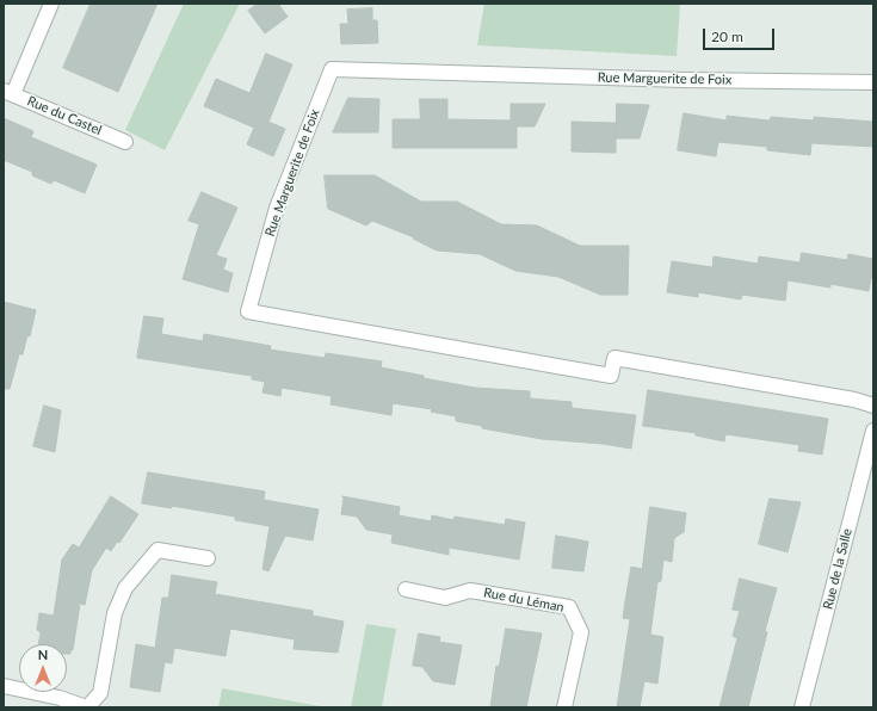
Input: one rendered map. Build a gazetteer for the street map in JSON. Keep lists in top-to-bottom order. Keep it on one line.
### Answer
{"streets":{"street":["Rue Marguerite de Foix","Rue du Castel","Rue de la Salle","Rue du Léman"]},"scale_bar":"20 m","north":"top"}
